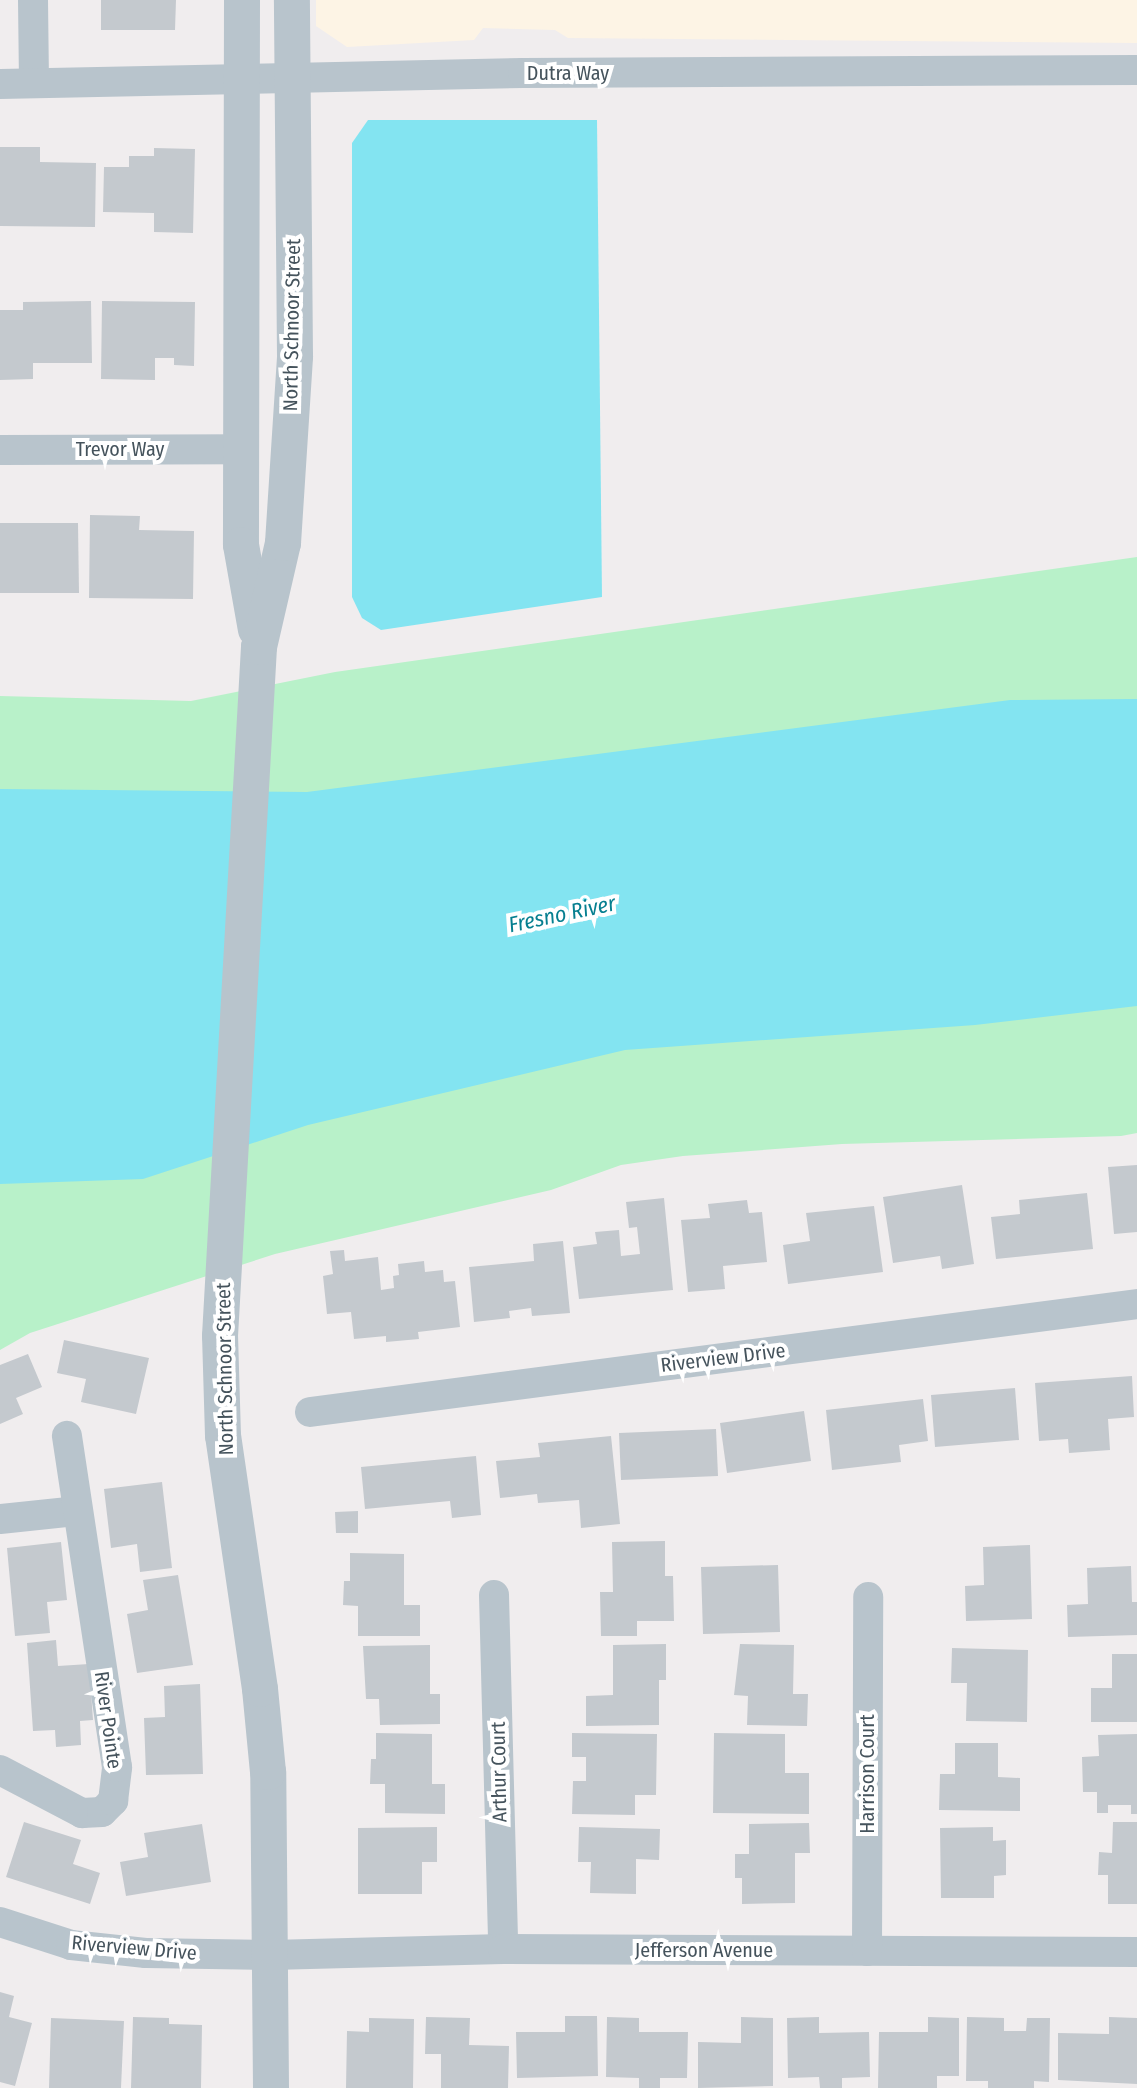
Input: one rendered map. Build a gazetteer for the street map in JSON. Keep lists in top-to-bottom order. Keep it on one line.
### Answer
{"streets":{"street":["Dutra Way","North Schnoor Street","Trevor Way","Riverview Drive","River Pointe","Arthur Court","Harrison Court","Jefferson Avenue"]},"crossings":[["Dutra Way","North Schnoor Street"],["North Schnoor Street","Trevor Way"],["North Schnoor Street","Riverview Drive"],["North Schnoor Street","Jefferson Avenue"],["Riverview Drive","Jefferson Avenue"],["Arthur Court","Jefferson Avenue"],["Harrison Court","Jefferson Avenue"]],"water":["Fresno River"]}
